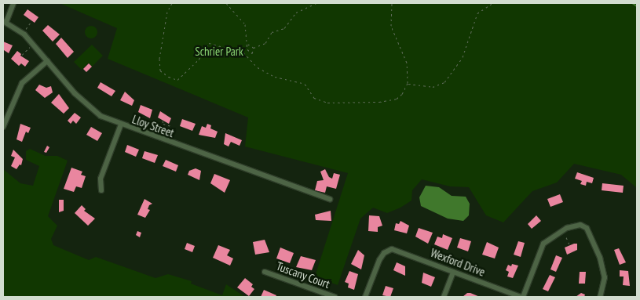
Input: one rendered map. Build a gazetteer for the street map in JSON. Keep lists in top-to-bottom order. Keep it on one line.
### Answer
{"streets":{"street":["Lloy Street","Wexford Drive","Tuscany Court"]},"parks":["Schrier Park"]}
